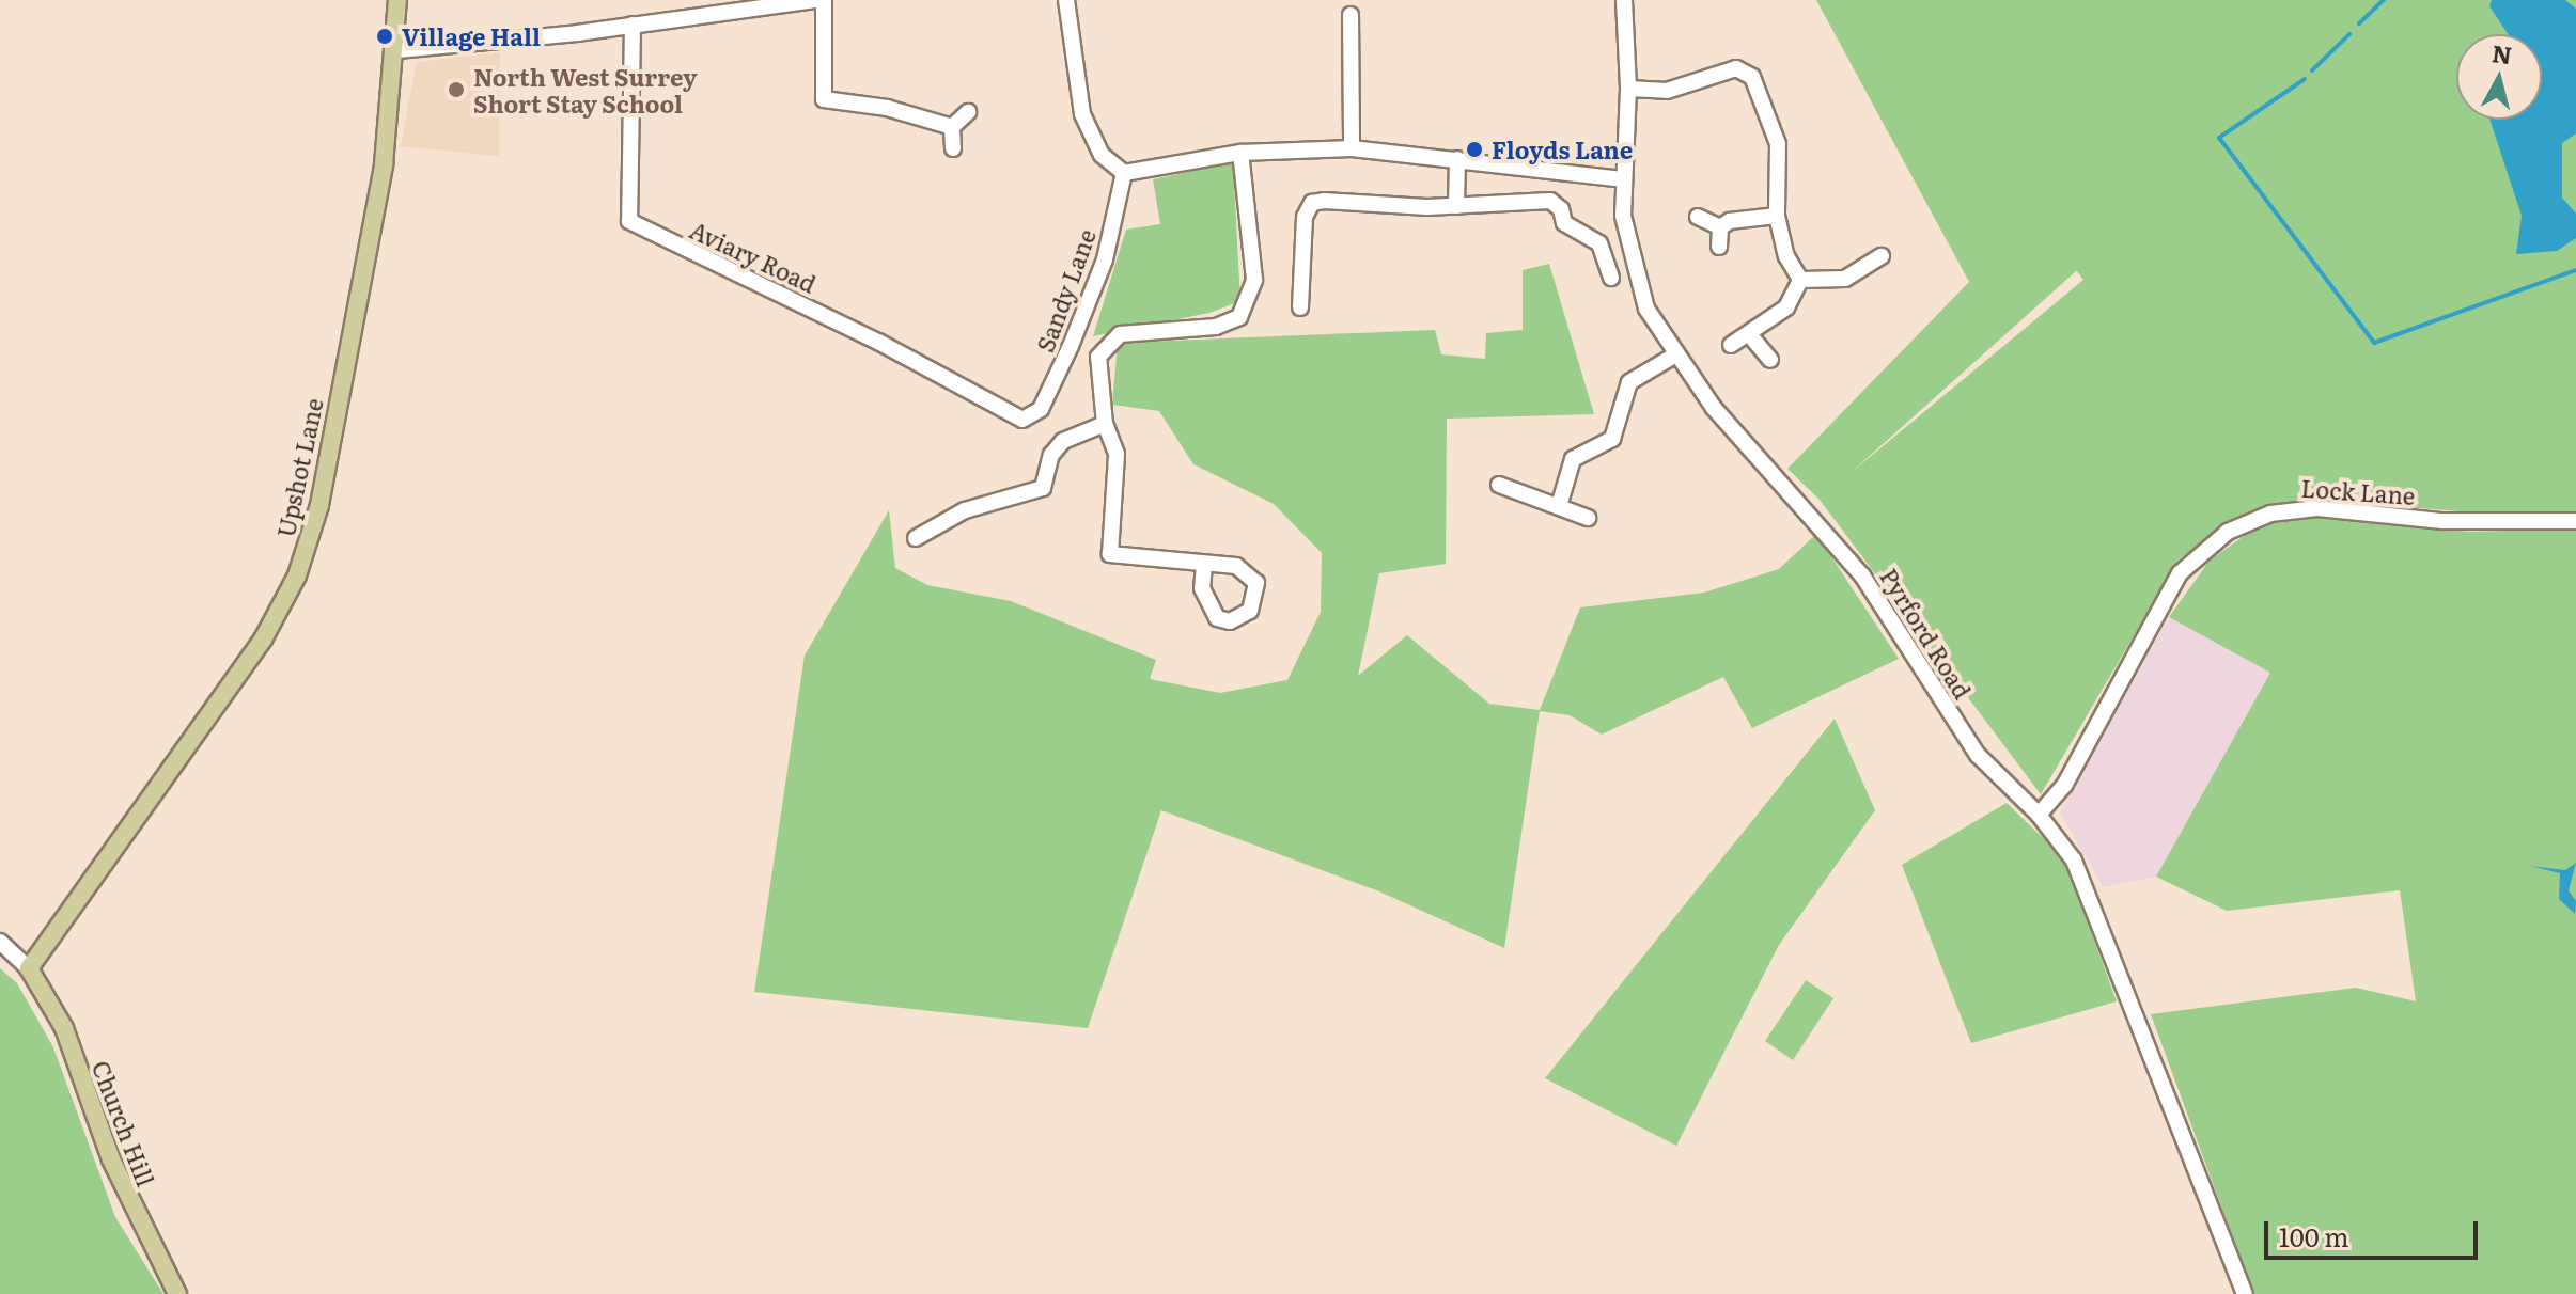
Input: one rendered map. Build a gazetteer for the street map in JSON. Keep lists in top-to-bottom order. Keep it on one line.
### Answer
{"streets":{"main road":["Upshot Lane","Church Hill"],"street":["Aviary Road","Sandy Lane","Lock Lane","Pyrford Road"]},"crossings":[["Aviary Road","Sandy Lane"],["Upshot Lane","Church Hill"],["Lock Lane","Pyrford Road"]],"places":["Village Hall","North West Surrey Short Stay School","Floyds Lane"],"scale_bar":"100 m","north":"top"}
